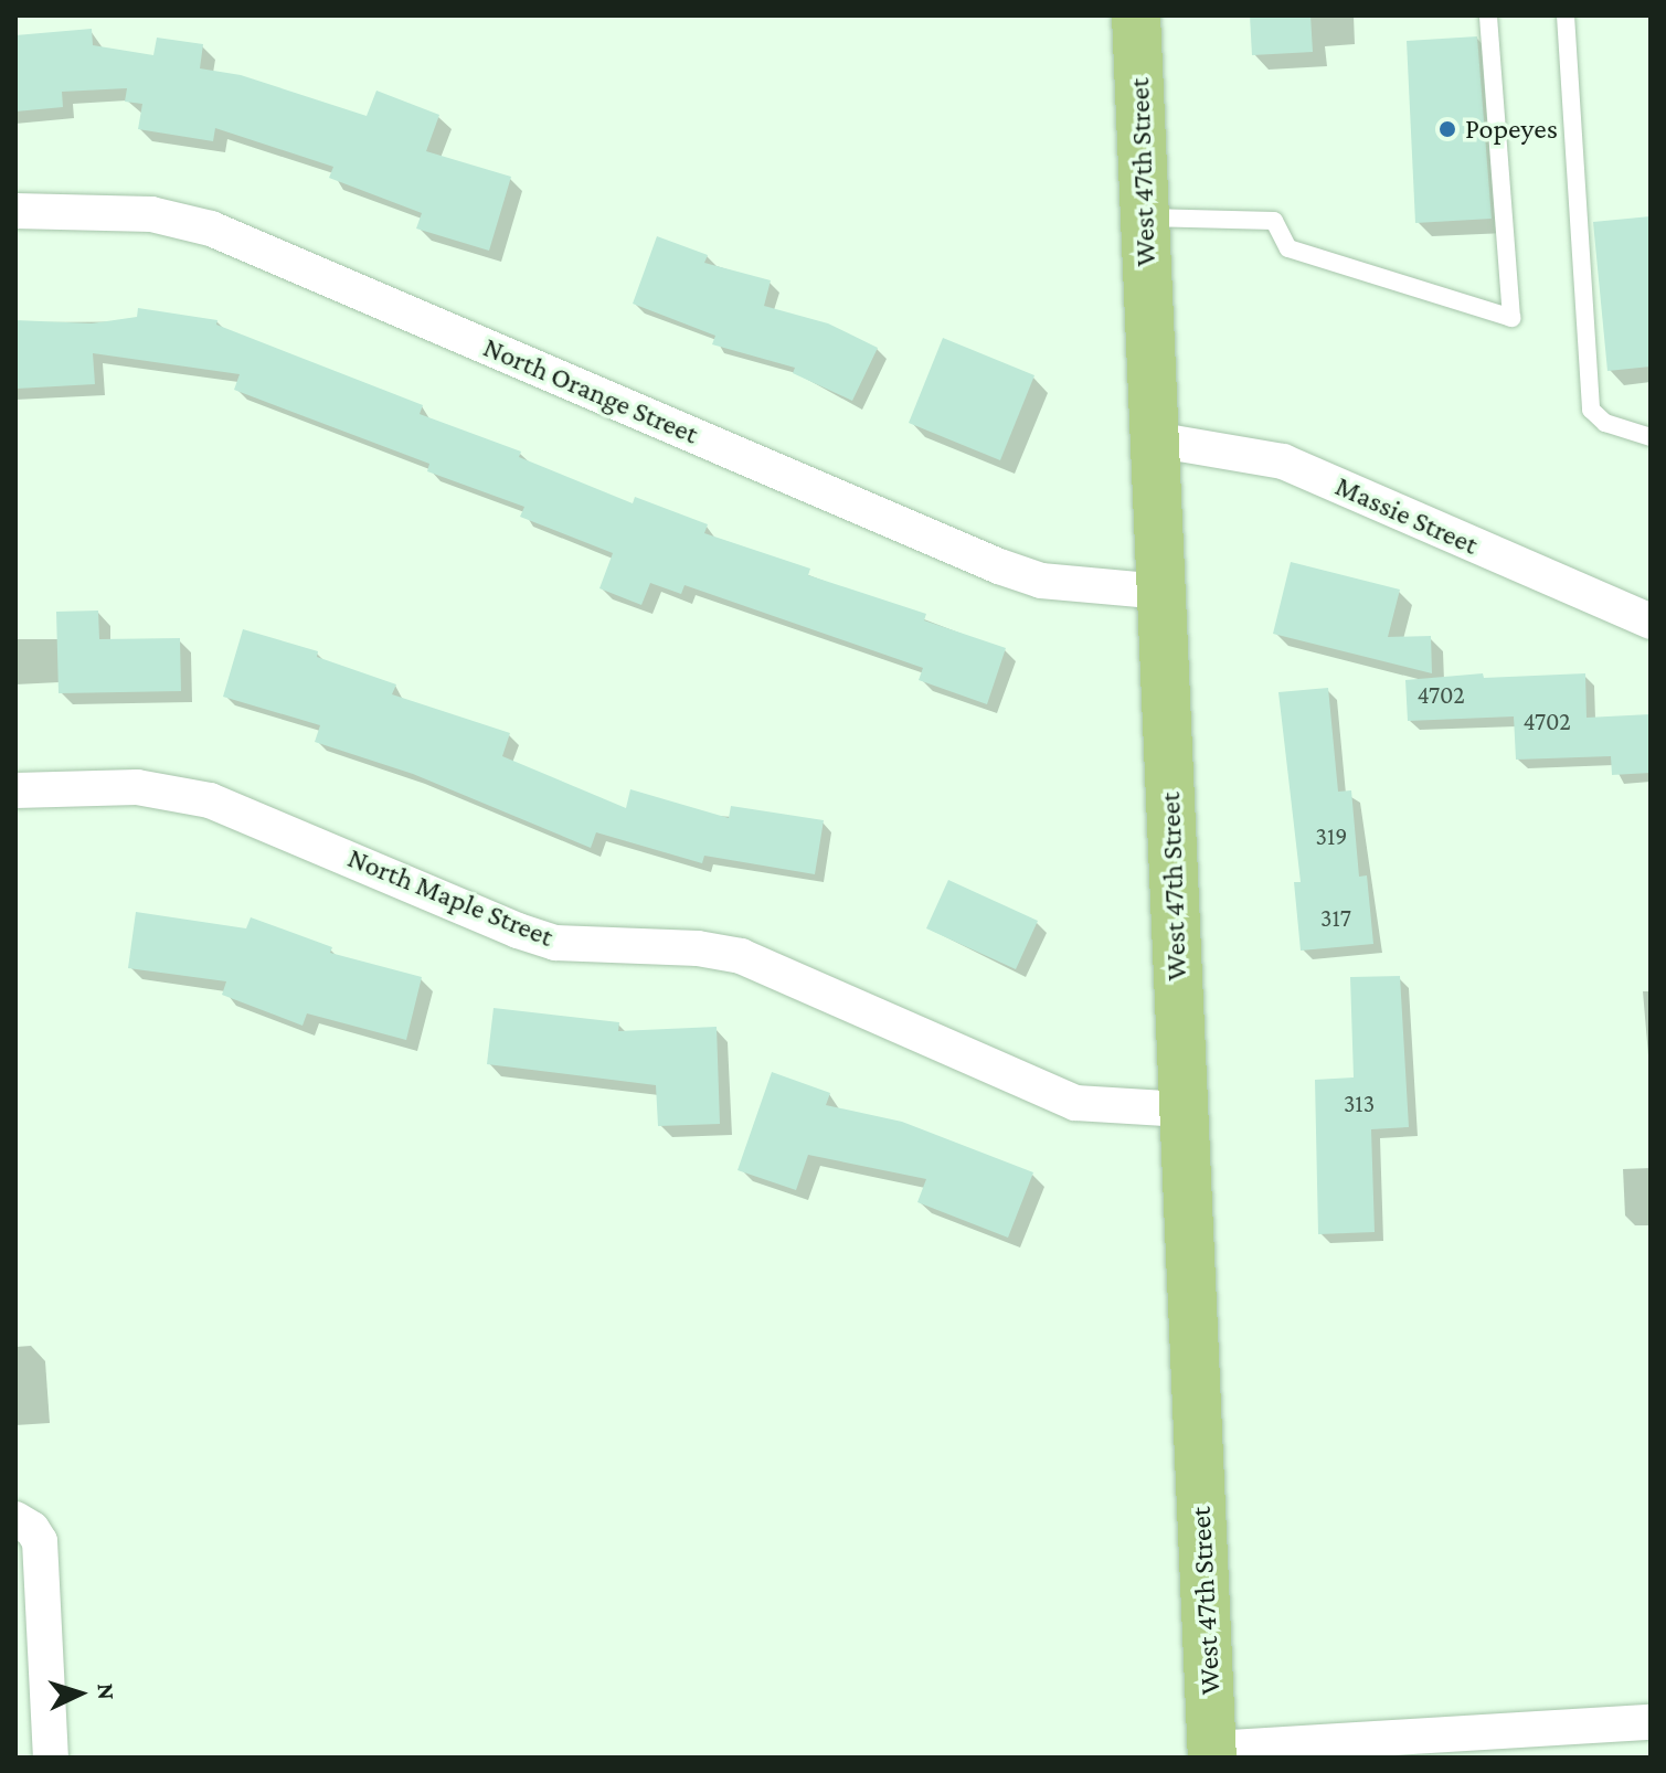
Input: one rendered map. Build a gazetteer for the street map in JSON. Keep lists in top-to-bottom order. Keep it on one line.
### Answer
{"streets":{"main road":["West 47th Street"],"street":["North Orange Street","Massie Street","North Maple Street"]},"crossings":[["West 47th Street","North Orange Street"],["West 47th Street","Massie Street"],["West 47th Street","North Maple Street"]],"places":["Popeyes"],"house_numbers":["4702","4702","319","317","313"],"north":"right"}
